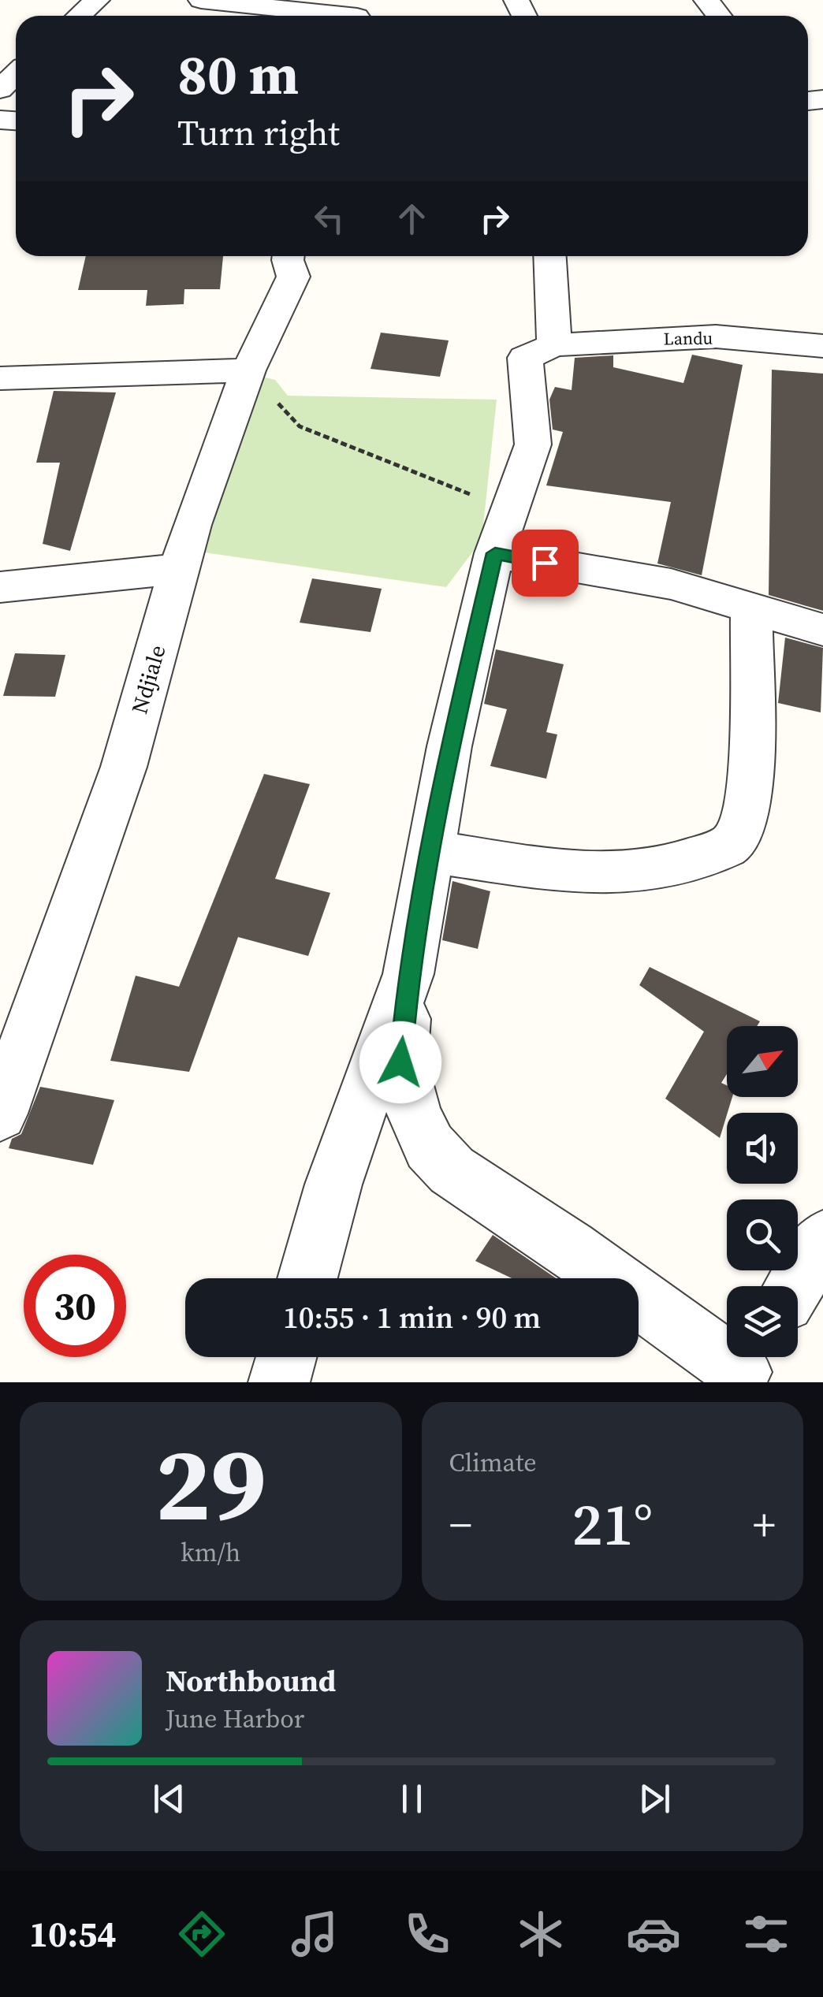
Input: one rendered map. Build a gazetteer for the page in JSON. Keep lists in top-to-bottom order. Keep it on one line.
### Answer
{"streets":{"street":["Landu","Ndjiale"]},"north":"top right","page":{"turn":["80 m","Turn right"],"limit":"30","trip":"10:55 · 1 min · 90 m","tile":[["29","km/h"],"Climate"],"heat":["−","21°","+"],"song":["Northbound","June Harbor"],"tabs":"10:54"}}
